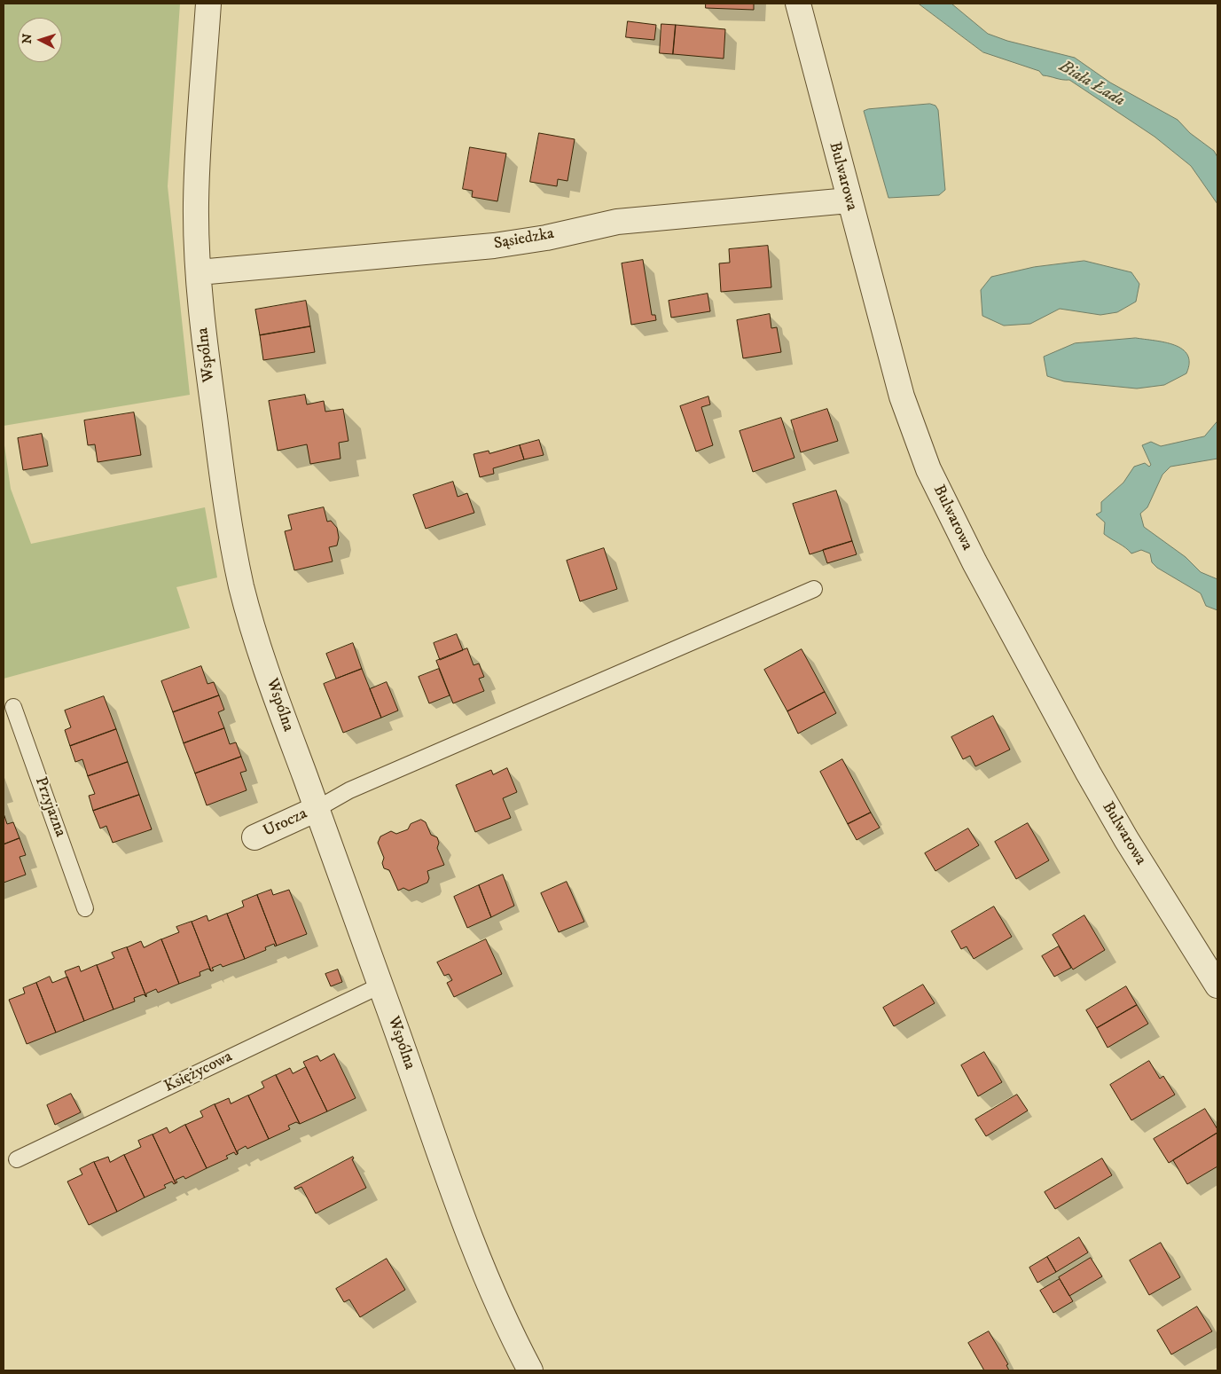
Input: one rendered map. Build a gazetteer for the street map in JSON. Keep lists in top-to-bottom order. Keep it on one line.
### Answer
{"streets":{"street":["Bulwarowa","Sąsiedzka","Wspólna","Urocza"],"lane":["Przyjazna","Księżycowa"]},"crossings":[["Bulwarowa","Sąsiedzka"],["Sąsiedzka","Wspólna"],["Wspólna","Urocza"],["Wspólna","Księżycowa"]],"water":["Biała Łada"],"north":"left"}
